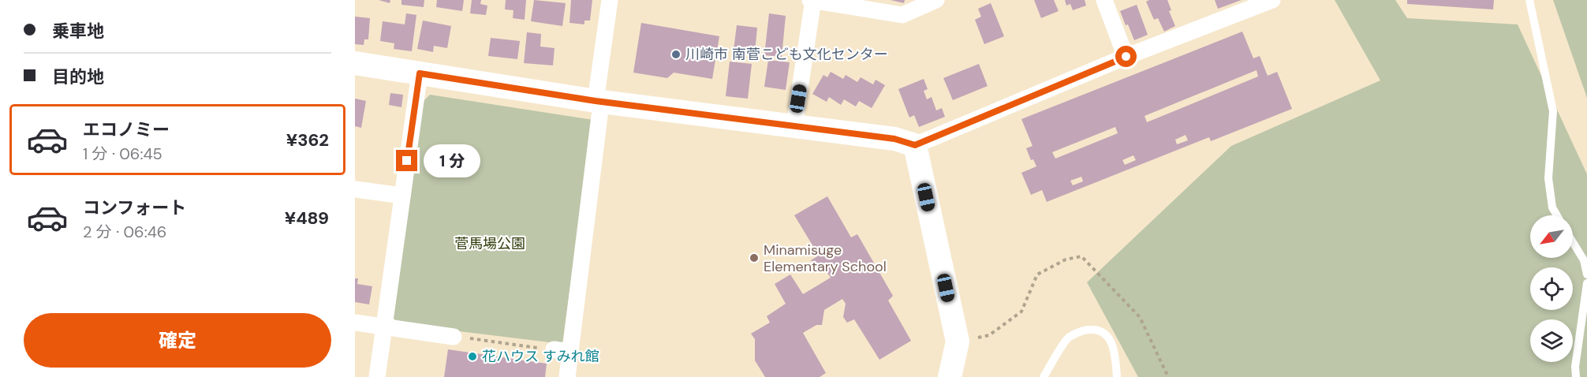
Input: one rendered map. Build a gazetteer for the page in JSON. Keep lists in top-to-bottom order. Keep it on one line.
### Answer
{"parks":["菅馬場公園"],"places":["川崎市 南菅こども文化センター","Minamisuge Elementary School","花ハウス すみれ館"],"north":"bottom left","page":{"banner":["乗車地","目的地"],"list":[{"name":"エコノミー","note":"1 分 · 06:45","value":"¥362"},{"name":"コンフォート","note":"2 分 · 06:46","value":"¥489"}],"bubble":"1 分","buttons":"確定"}}
